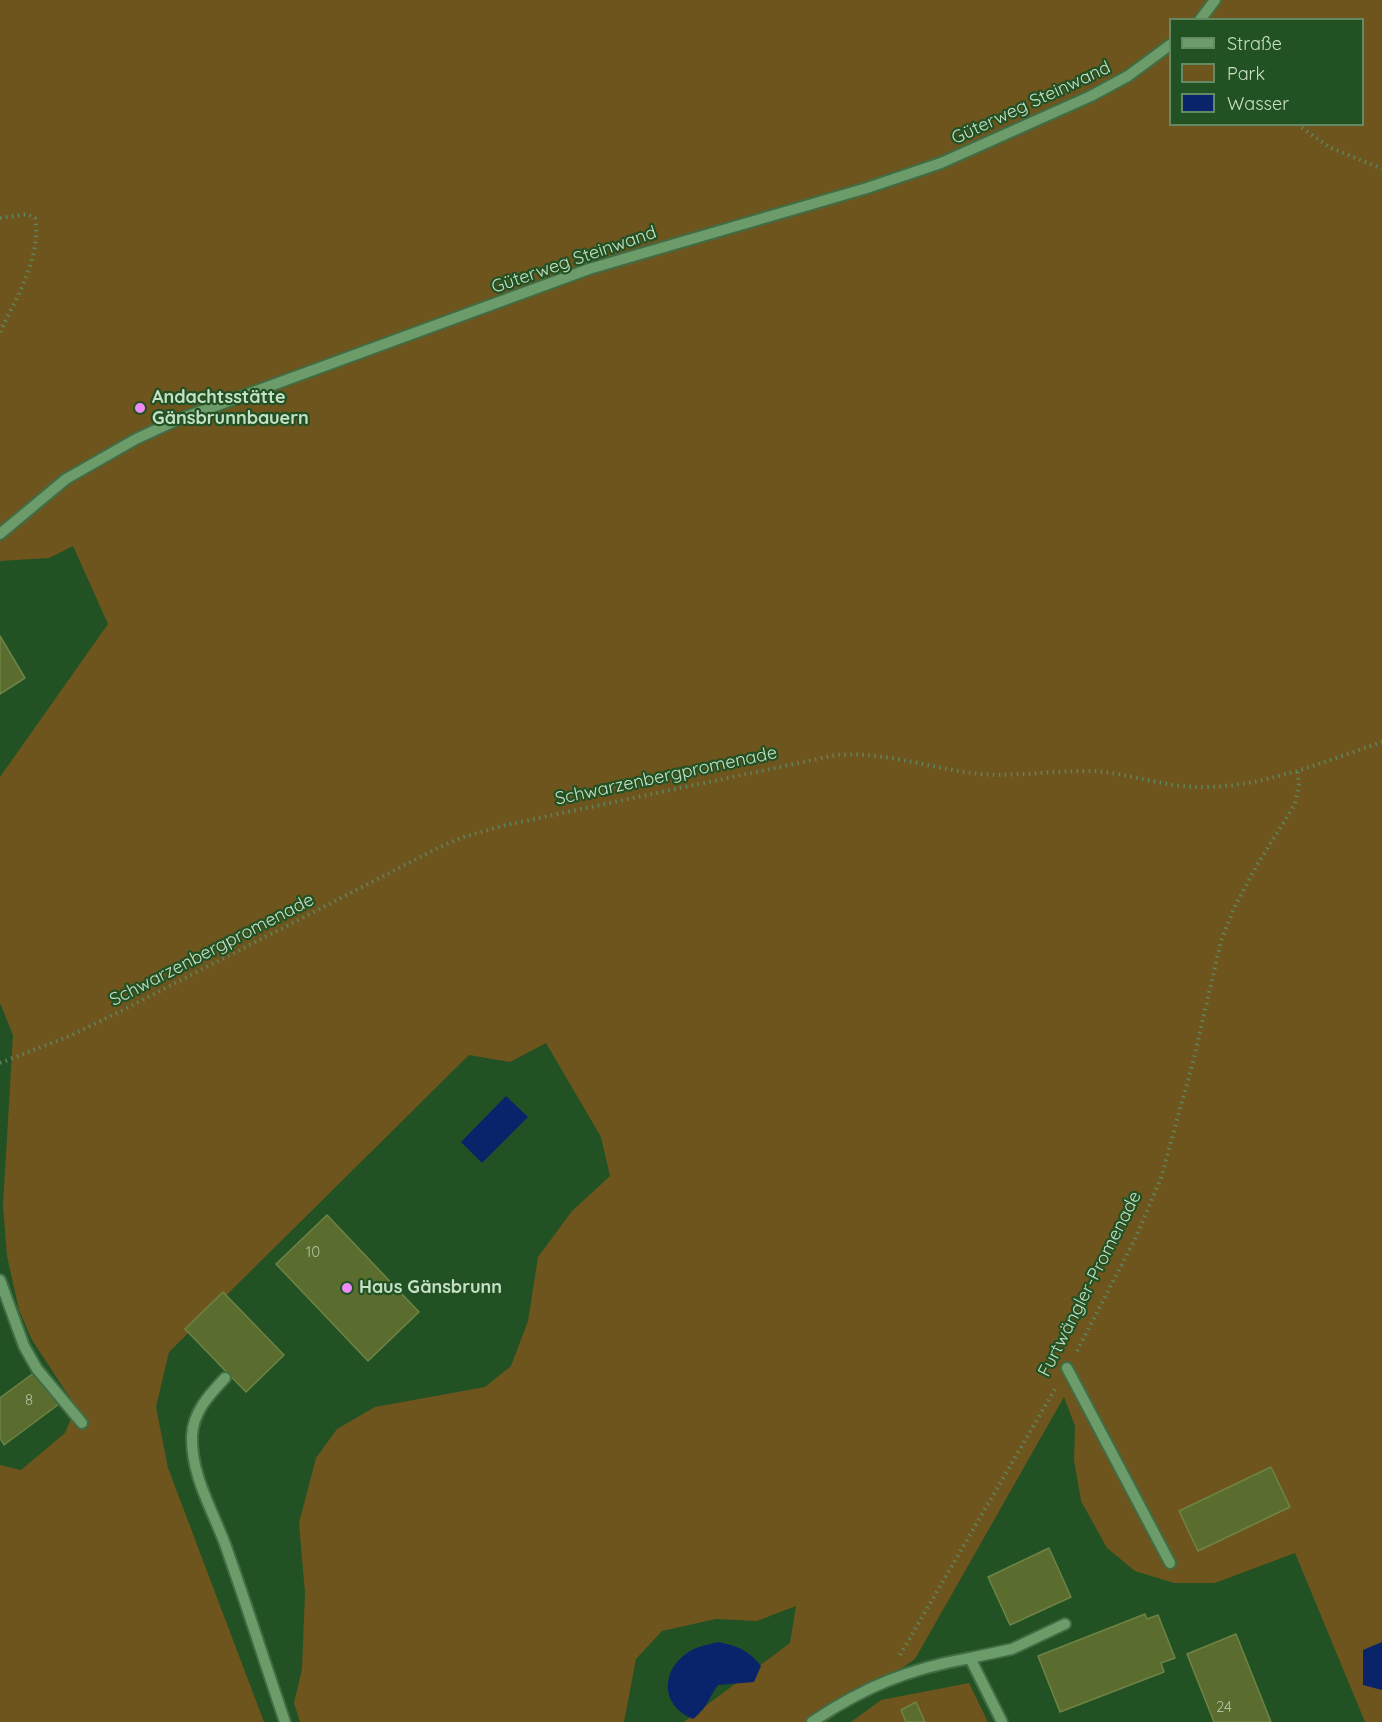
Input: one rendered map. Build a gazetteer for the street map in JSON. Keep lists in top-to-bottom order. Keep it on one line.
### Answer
{"streets":{"street":["Güterweg Steinwand"],"path":["Schwarzenbergpromenade","Furtwängler-Promenade"]},"crossings":[["Schwarzenbergpromenade","Furtwängler-Promenade"]],"places":["Andachtsstätte Gänsbrunnbauern","Haus Gänsbrunn"],"house_numbers":["10","8","24"],"legend":["Straße","Park","Wasser"]}
